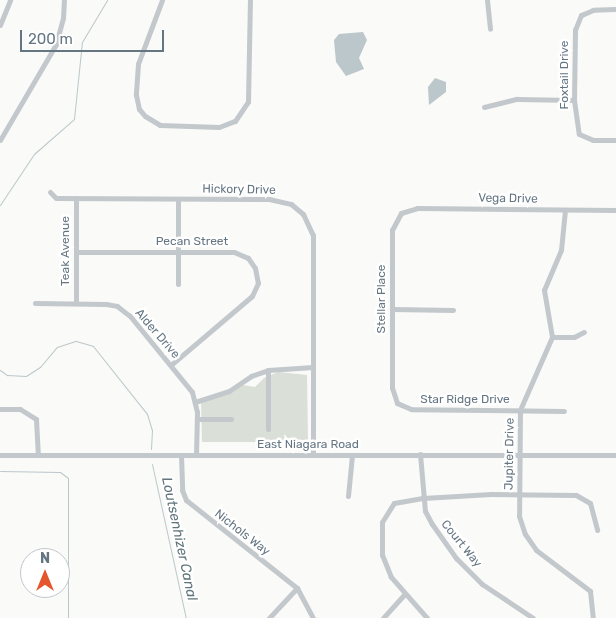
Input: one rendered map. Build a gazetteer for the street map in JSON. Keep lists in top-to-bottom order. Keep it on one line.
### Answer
{"streets":{"street":["Foxtail Drive","Hickory Drive","Vega Drive","Pecan Street","Teak Avenue","Stellar Place","Alder Drive","Star Ridge Drive","East Niagara Road","Jupiter Drive","Nichols Way","Court Way"]},"crossings":[["Hickory Drive","Teak Avenue"],["Hickory Drive","East Niagara Road"],["Vega Drive","Stellar Place"],["Pecan Street","Teak Avenue"],["Pecan Street","Alder Drive"],["Teak Avenue","Alder Drive"],["Stellar Place","Star Ridge Drive"],["Alder Drive","East Niagara Road"],["Star Ridge Drive","Jupiter Drive"],["East Niagara Road","Jupiter Drive"],["East Niagara Road","Nichols Way"],["East Niagara Road","Court Way"]],"water":["Loutsenhizer Canal"],"scale_bar":"200 m","north":"top"}
